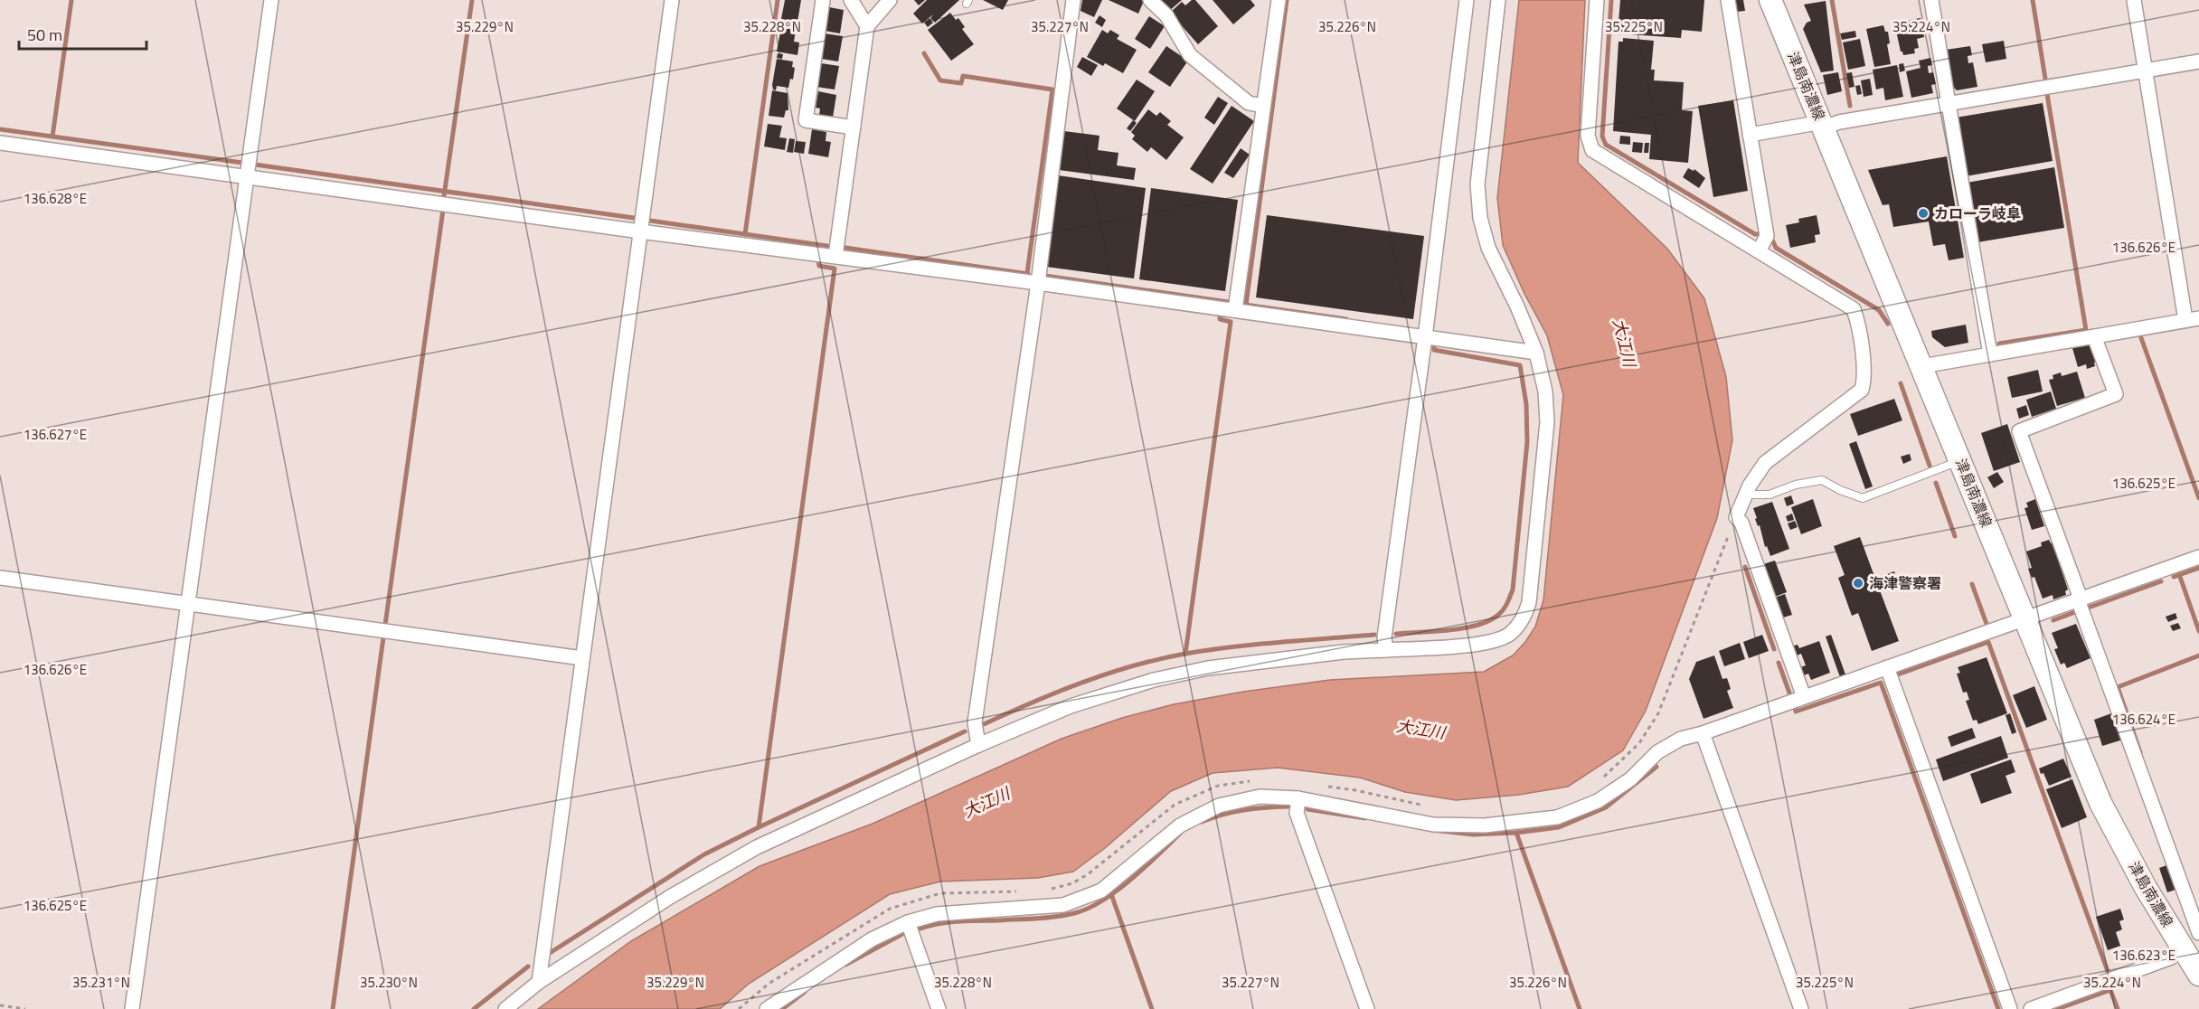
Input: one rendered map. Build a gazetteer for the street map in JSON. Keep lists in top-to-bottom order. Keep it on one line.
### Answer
{"streets":{"main road":["津島南濃線"]},"water":["大江川"],"places":["カローラ岐阜","海津警察署"],"scale_bar":"50 m","coordinates":["35.226°N","35.225°N","35.229°N","35.228°N","35.227°N","35.224°N","136.628°E","136.626°E","136.627°E","136.625°E","136.624°E","136.623°E","35.231°N","35.230°N"]}
